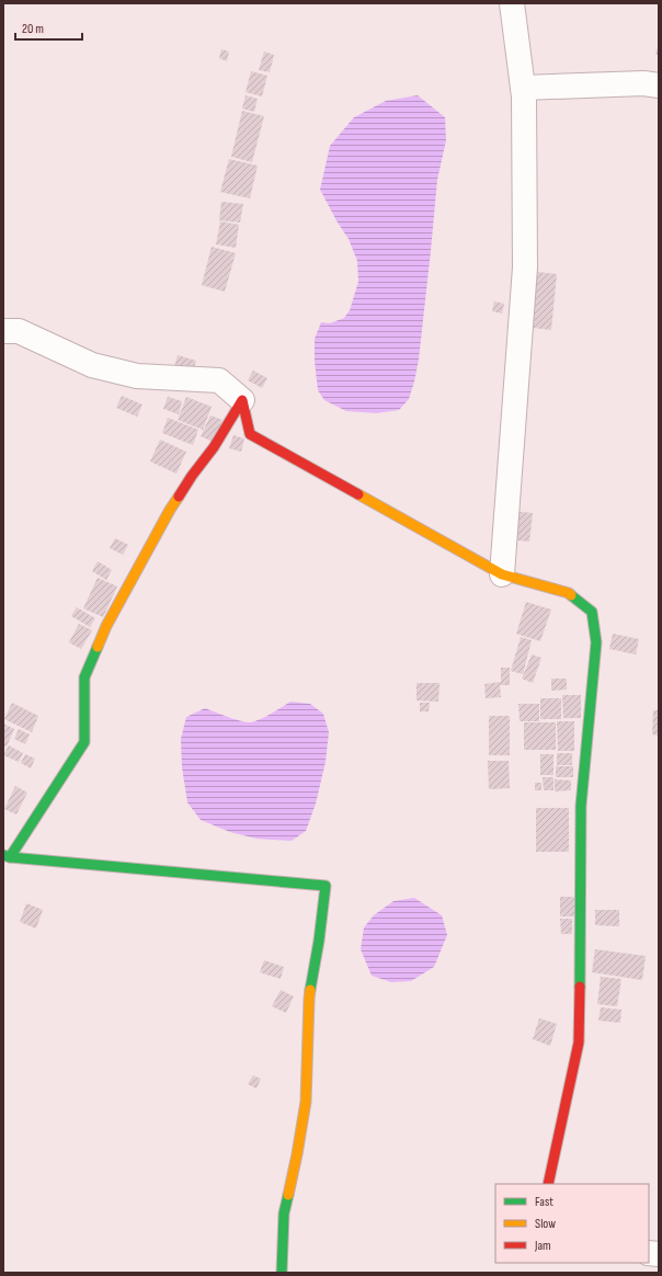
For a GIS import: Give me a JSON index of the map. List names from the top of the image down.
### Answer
{
  "legend": ["Fast", "Slow", "Jam"],
  "scale_bar": "20 m"
}
